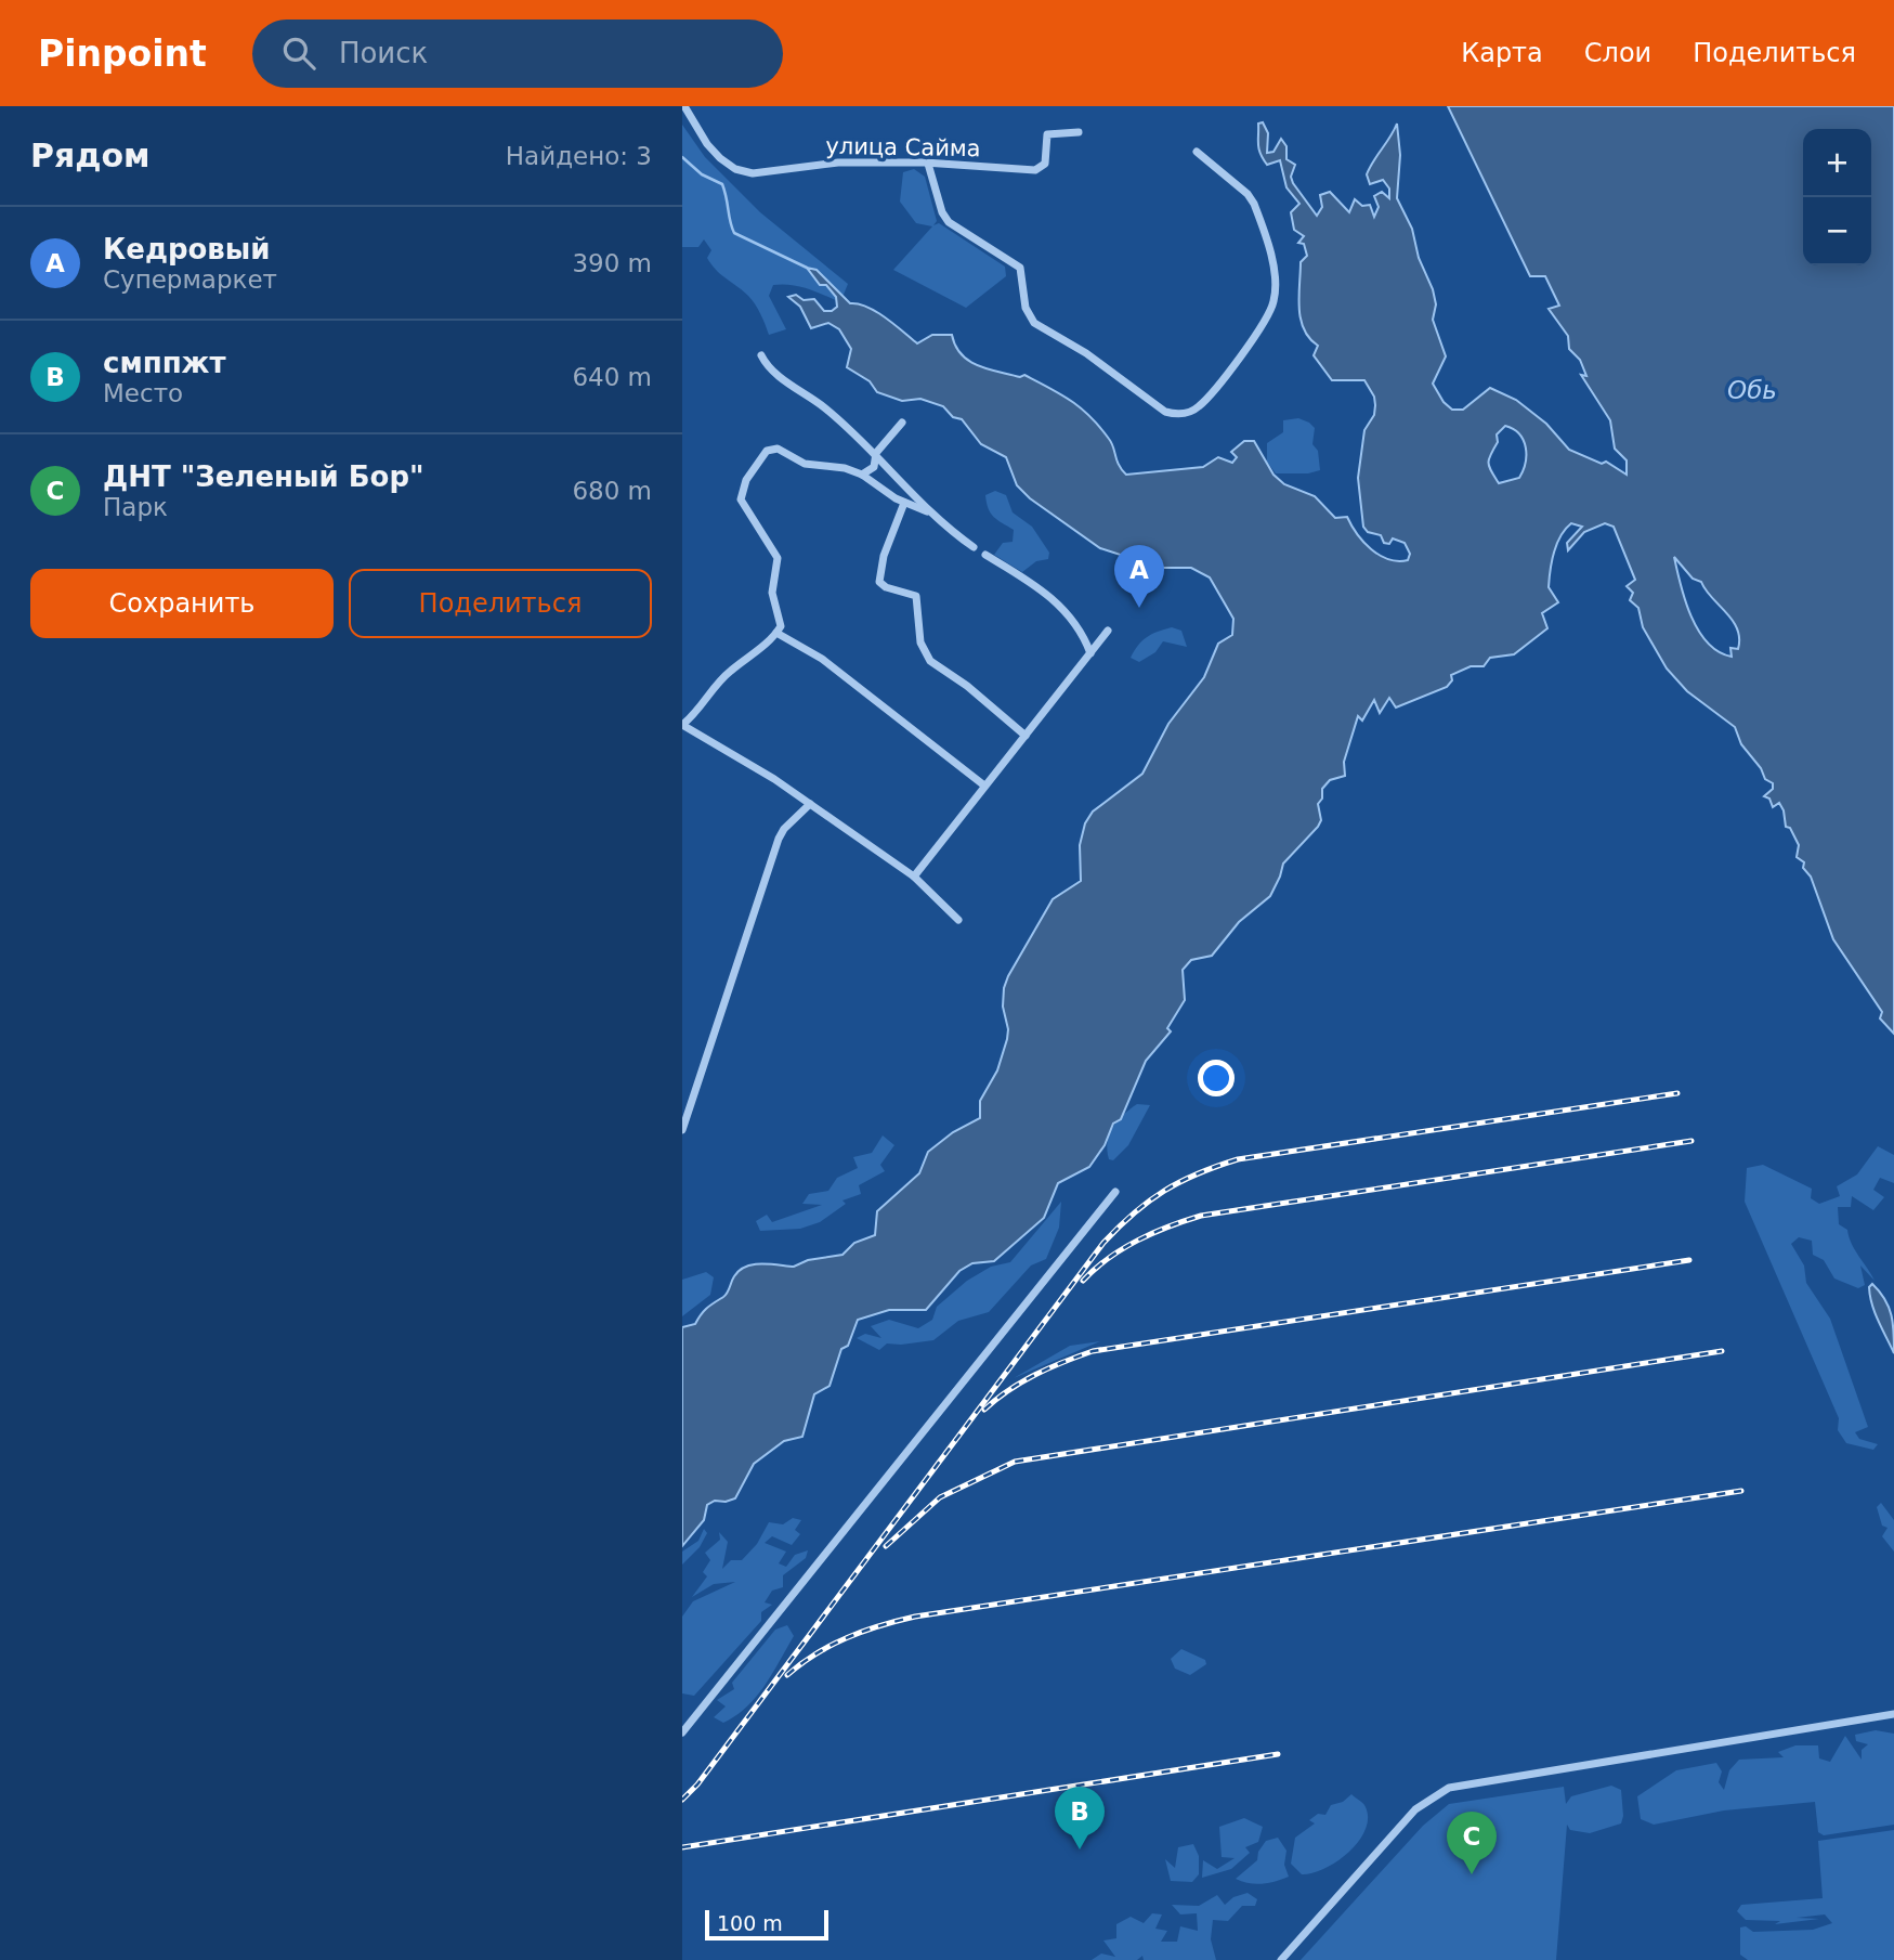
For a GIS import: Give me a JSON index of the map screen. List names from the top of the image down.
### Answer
{
  "streets": {
    "street": ["улица Сайма"]
  },
  "water": ["Обь"],
  "scale_bar": "100 m",
  "page": {
    "header": "Pinpoint",
    "search": "Поиск",
    "nav": ["Карта", "Слои", "Поделиться"],
    "heading": ["Рядом", "Найдено: 3"],
    "map_buttons": ["+", "−"],
    "list": [
      {
        "mark": "A",
        "name": "Кедровый",
        "note": "Супермаркет",
        "value": "390 m"
      },
      {
        "mark": "B",
        "name": "смппжт",
        "note": "Место",
        "value": "640 m"
      },
      {
        "mark": "C",
        "name": "ДНТ \"Зеленый Бор\"",
        "note": "Парк",
        "value": "680 m"
      }
    ],
    "pins": ["A", "B", "C"],
    "buttons": ["Сохранить", "Поделиться"],
    "scale": "100 m"
  }
}
